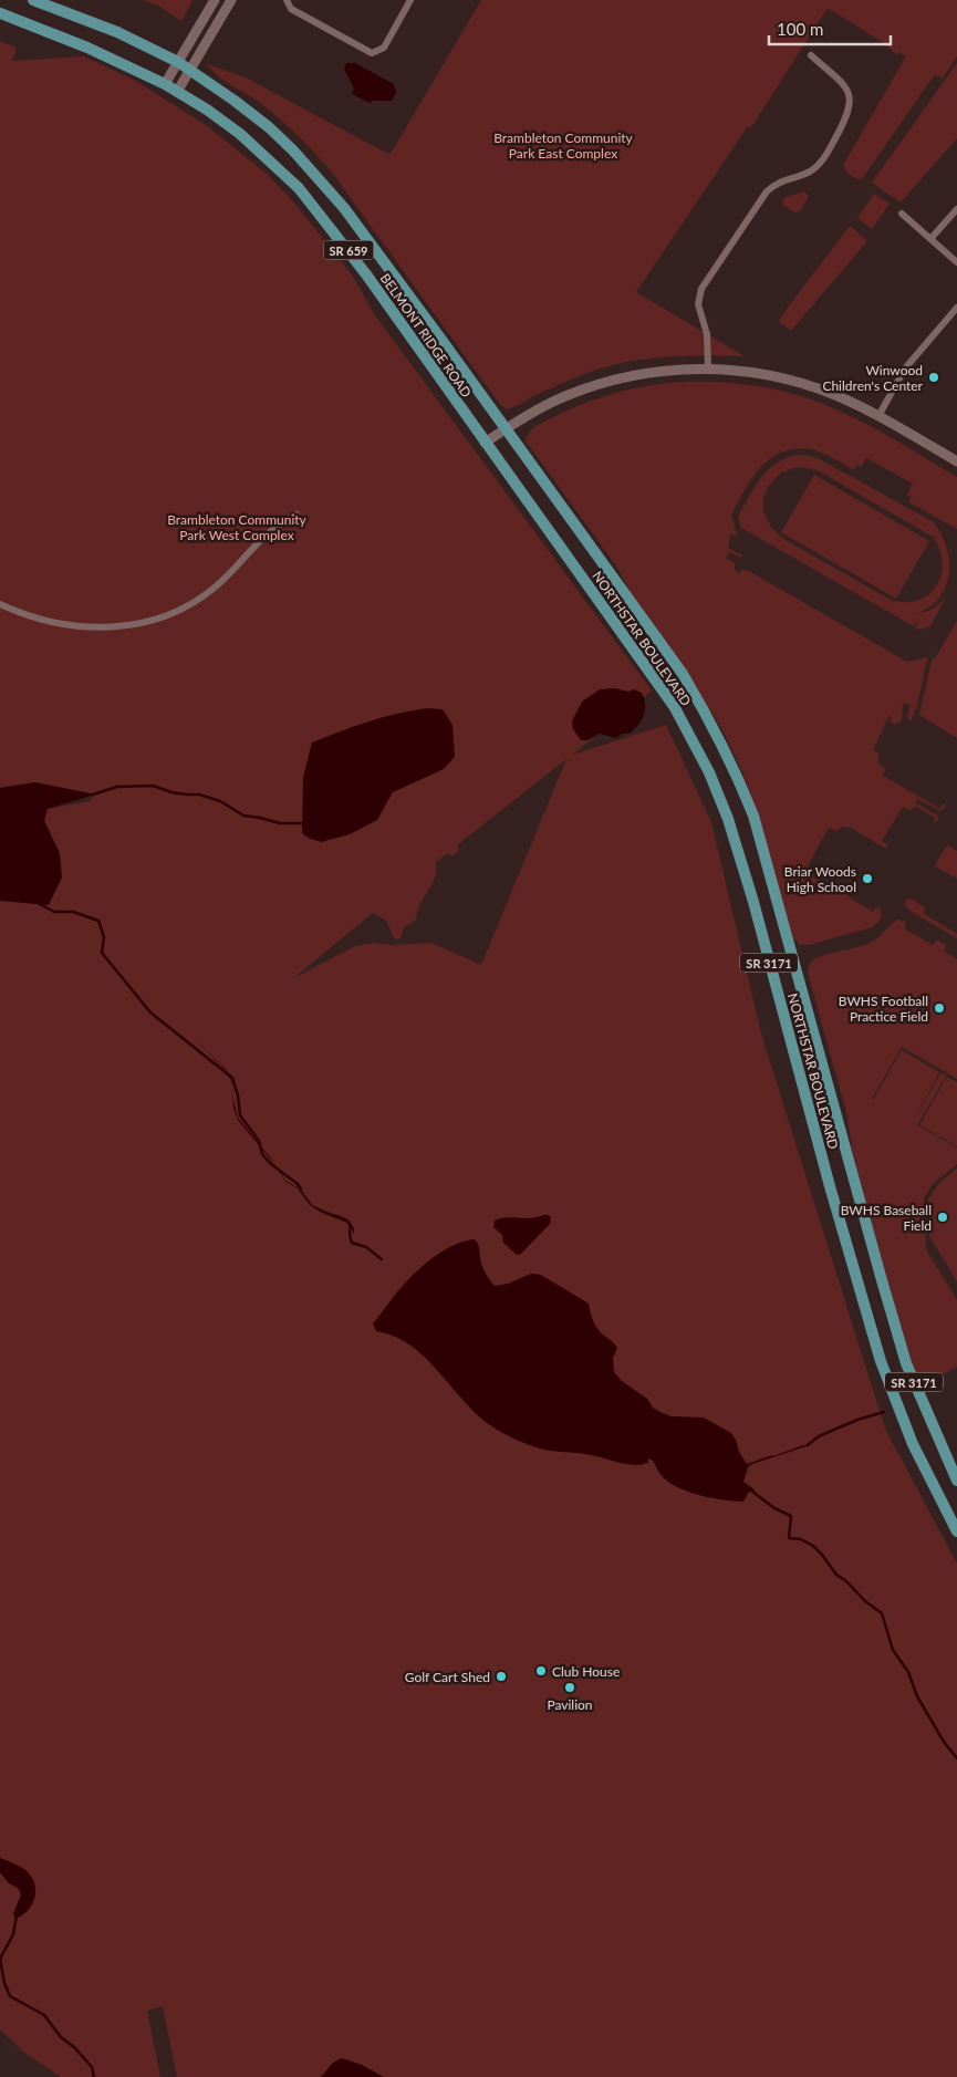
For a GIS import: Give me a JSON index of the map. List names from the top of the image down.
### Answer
{
  "streets": {
    "main road": [
      "SR 659",
      "BELMONT RIDGE ROAD",
      "NORTHSTAR BOULEVARD",
      "SR 3171"
    ]
  },
  "crossings": [
    ["BELMONT RIDGE ROAD", "NORTHSTAR BOULEVARD"]
  ],
  "parks": ["Brambleton Community Park East Complex", "Brambleton Community Park West Complex"],
  "places": [
    "Winwood Children's Center",
    "Briar Woods High School",
    "BWHS Football Practice Field",
    "BWHS Baseball Field",
    "Club House",
    "Golf Cart Shed",
    "Pavilion"
  ],
  "scale_bar": "100 m"
}
